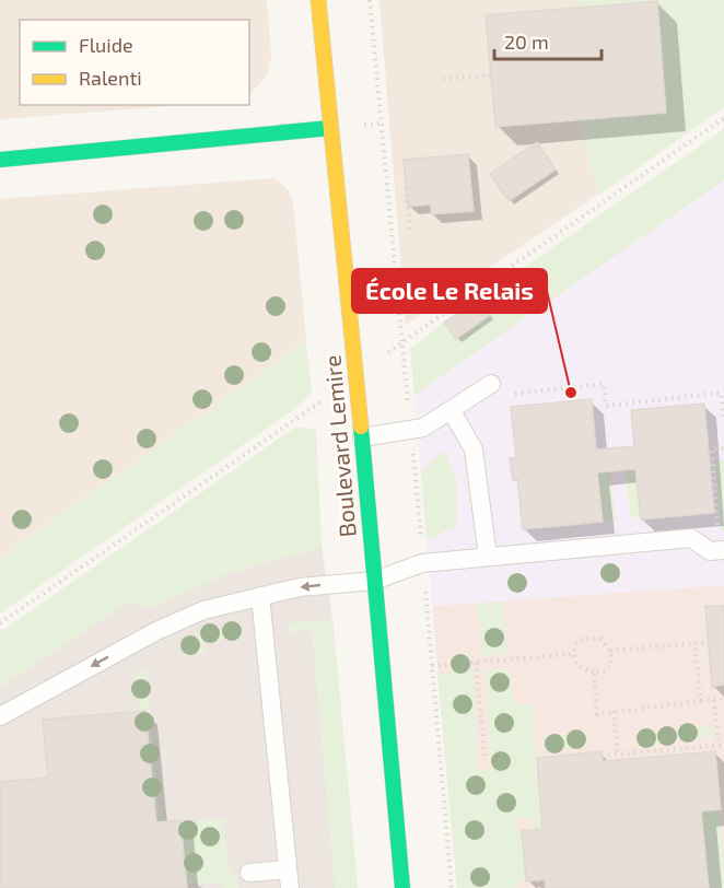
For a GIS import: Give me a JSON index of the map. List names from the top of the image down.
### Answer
{
  "streets": {
    "main road": ["Boulevard Lemire"]
  },
  "places": ["École Le Relais"],
  "legend": ["Fluide", "Ralenti"],
  "scale_bar": "20 m"
}
